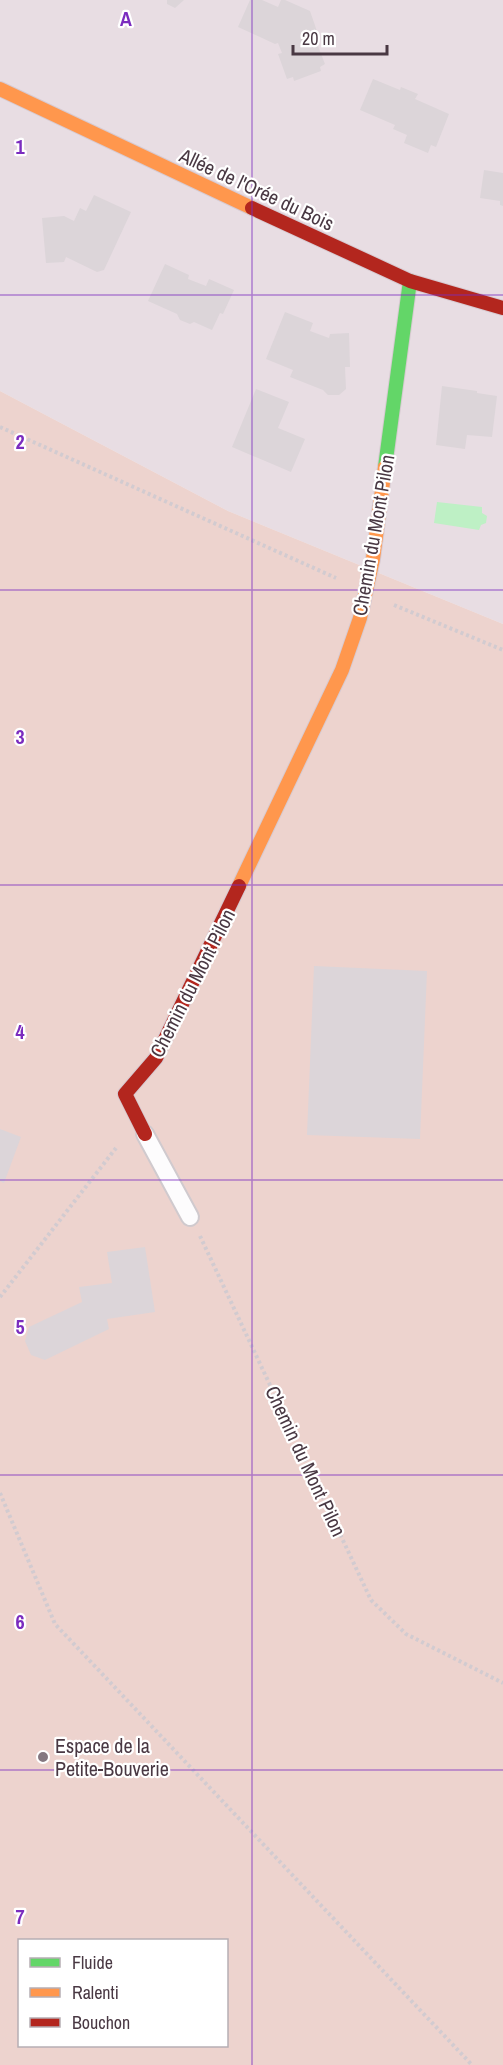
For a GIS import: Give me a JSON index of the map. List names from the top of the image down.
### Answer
{
  "streets": {
    "street": ["Allée de l'Orée du Bois", "Chemin du Mont Pilon"]
  },
  "crossings": [
    ["Allée de l'Orée du Bois", "Chemin du Mont Pilon"]
  ],
  "places": ["Espace de la Petite-Bouverie"],
  "legend": ["Fluide", "Ralenti", "Bouchon"],
  "scale_bar": "20 m",
  "grid": {
    "columns": ["A"],
    "rows": [
      "1",
      "2",
      "3",
      "4",
      "5",
      "6",
      "7"
    ]
  }
}
